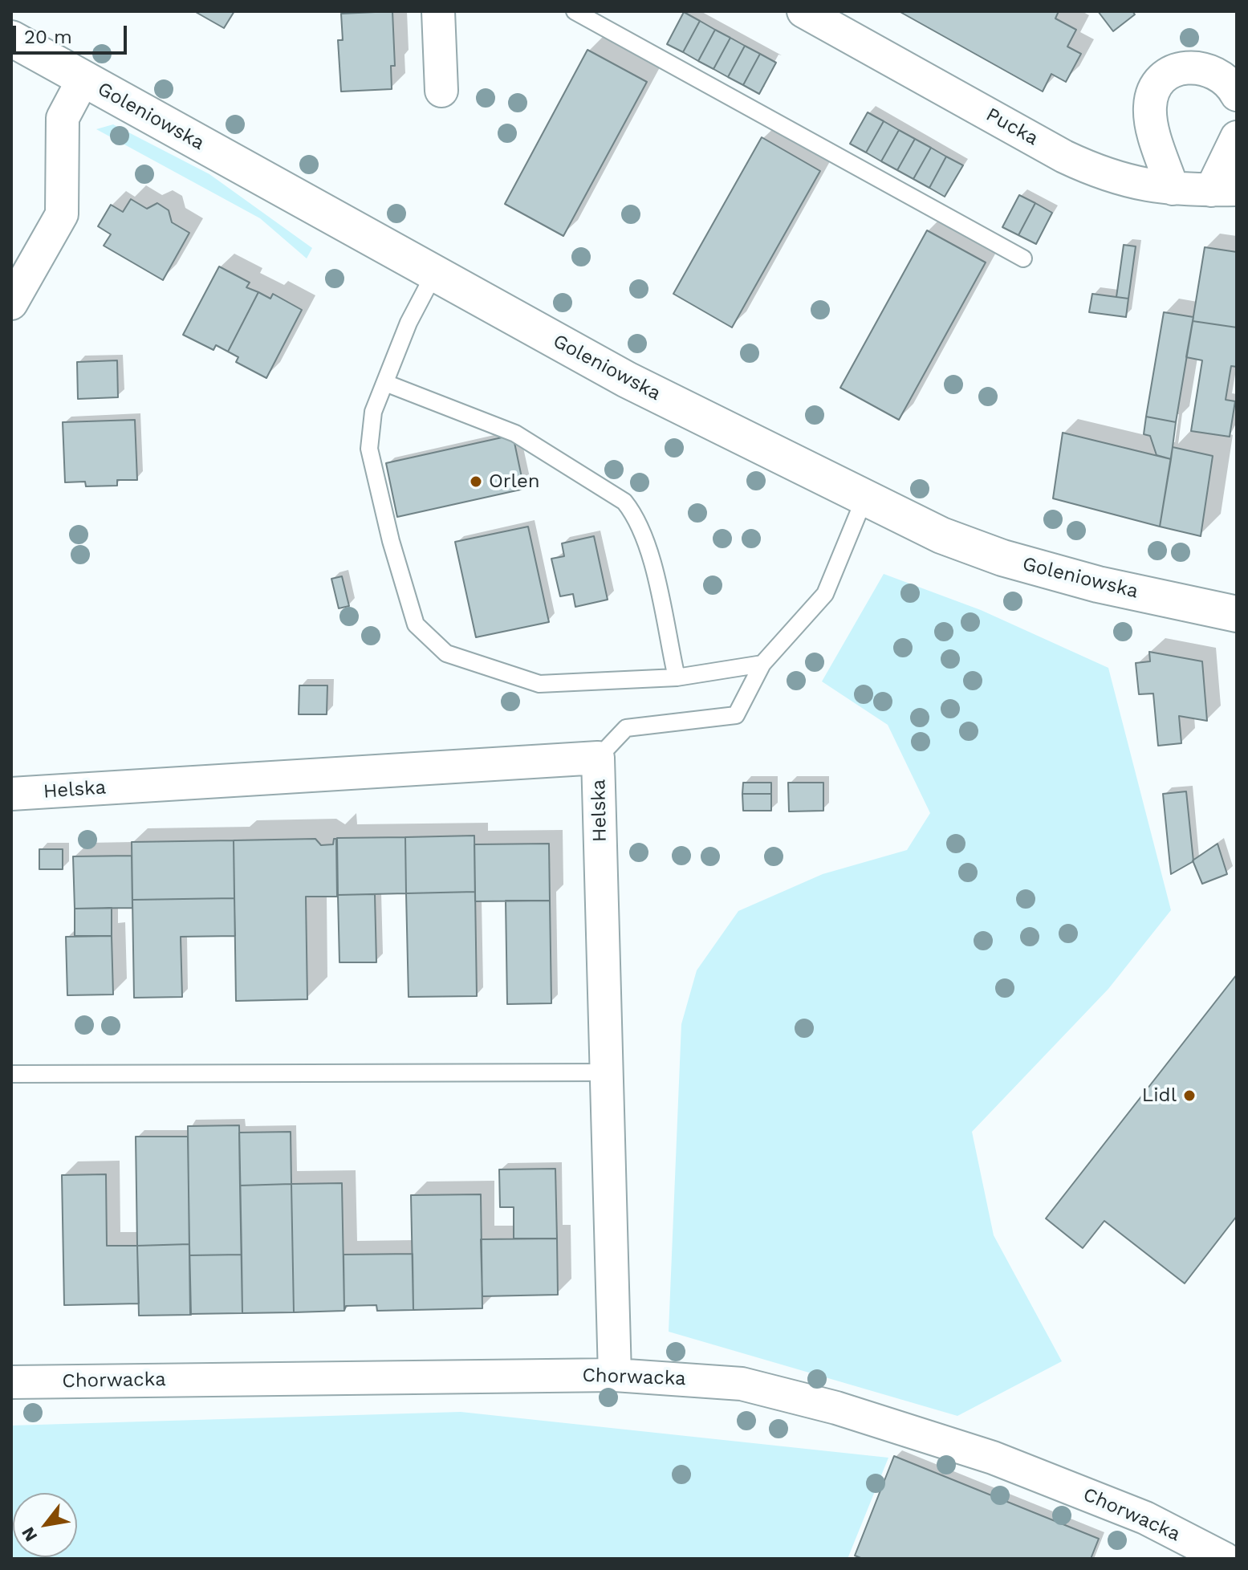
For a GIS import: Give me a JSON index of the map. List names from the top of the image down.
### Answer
{
  "streets": {
    "street": [
      "Goleniowska",
      "Pucka",
      "Helska",
      "Chorwacka"
    ]
  },
  "crossings": [
    ["Helska", "Chorwacka"]
  ],
  "places": ["Orlen", "Lidl"],
  "scale_bar": "20 m",
  "north": "bottom left"
}
